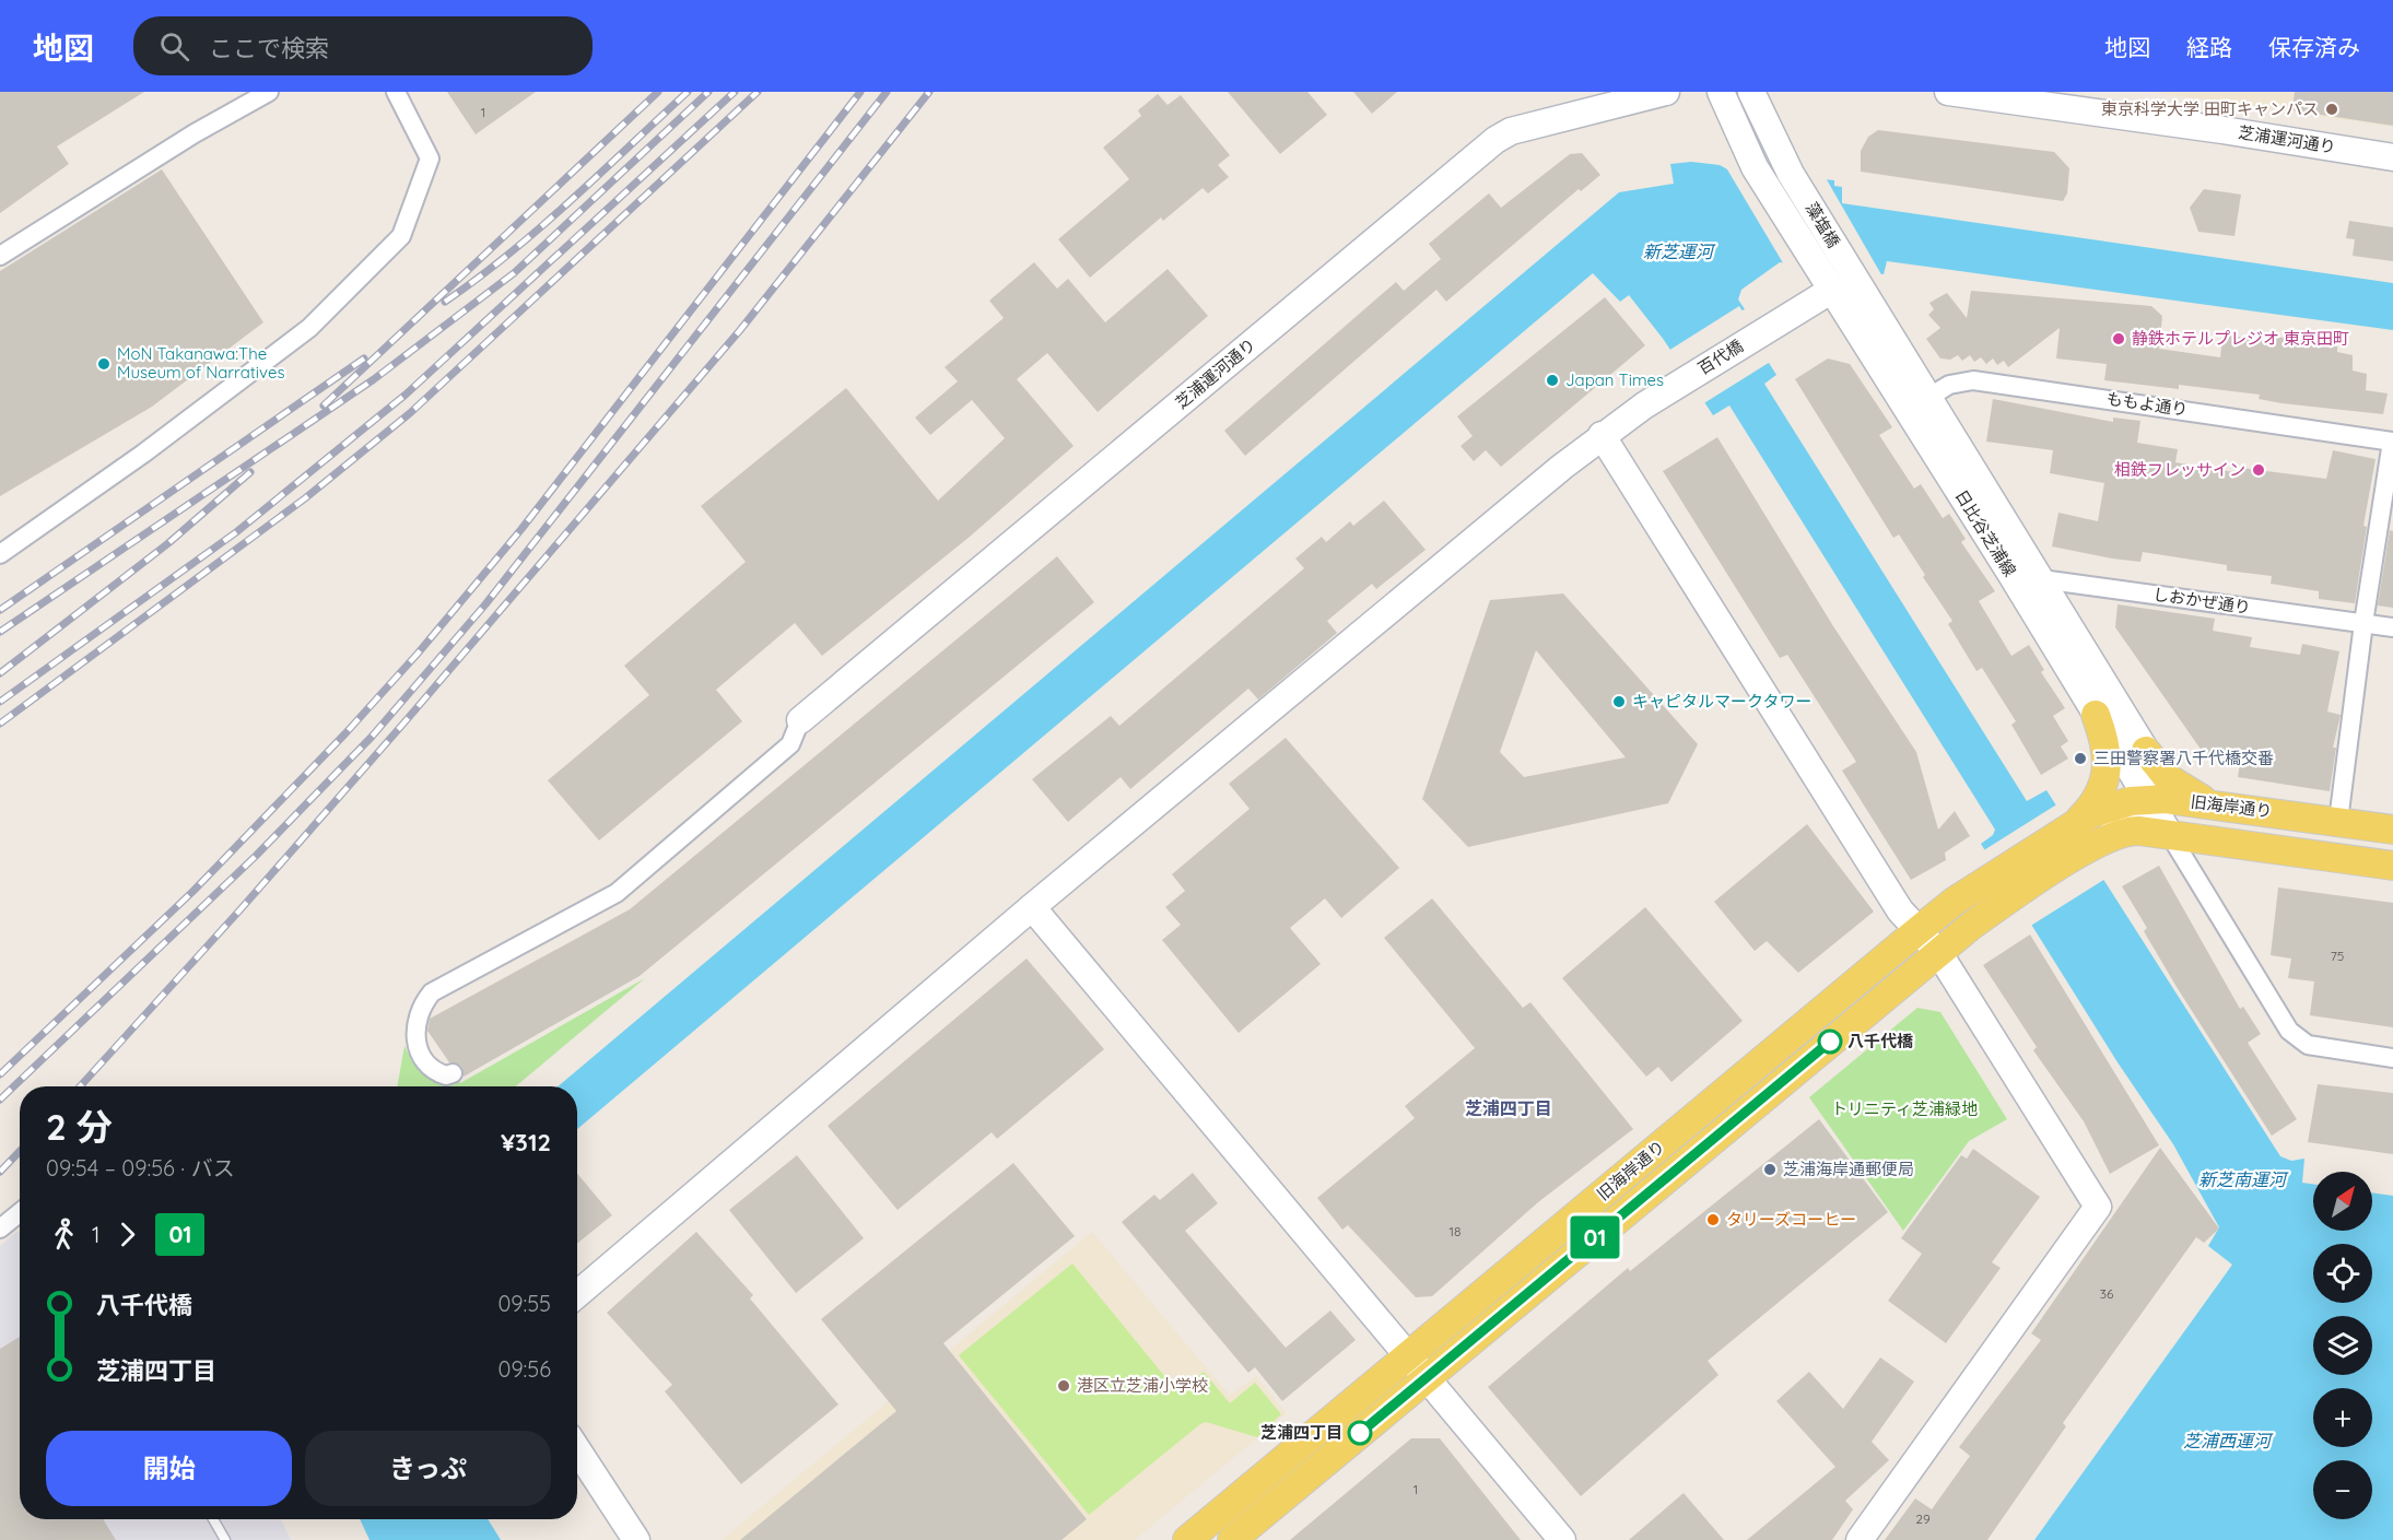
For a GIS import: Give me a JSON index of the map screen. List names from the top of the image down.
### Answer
{
  "streets": {
    "main road": ["旧海岸通り"],
    "street": [
      "芝浦運河通り",
      "藻塩橋",
      "百代橋",
      "ももよ通り",
      "日比谷芝浦線",
      "しおかぜ通り"
    ]
  },
  "crossings": [
    ["藻塩橋", "百代橋"],
    ["藻塩橋", "日比谷芝浦線"],
    ["百代橋", "日比谷芝浦線"],
    ["ももよ通り", "日比谷芝浦線"],
    ["日比谷芝浦線", "しおかぜ通り"],
    ["日比谷芝浦線", "旧海岸通り"]
  ],
  "districts": ["芝浦四丁目"],
  "water": ["新芝運河", "新芝南運河", "芝浦西運河"],
  "parks": ["トリニティ芝浦緑地"],
  "places": [
    "東京科学大学 田町キャンパス",
    "静鉄ホテルプレジオ 東京田町",
    "MoN Takanawa:The Museum of Narratives",
    "Japan Times",
    "相鉄フレッサイン",
    "キャピタルマークタワー",
    "三田警察署八千代橋交番",
    "八千代橋",
    "芝浦海岸通郵便局",
    "タリーズコーヒー",
    "港区立芝浦小学校",
    "芝浦四丁目"
  ],
  "lines": ["bus line 01"],
  "house_numbers": [
    "1",
    "75",
    "18",
    "36",
    "1",
    "29"
  ],
  "north": "top right",
  "page": {
    "header": "地図",
    "search": "ここで検索",
    "nav": ["地図", "経路", "保存済み"],
    "on_map": "01",
    "heading": ["2 分", "09:54 – 09:56 · バス", "¥312"],
    "map_buttons": ["+", "−"],
    "legs": ["1", "01"],
    "list": [
      {
        "name": "八千代橋",
        "value": "09:55"
      },
      {
        "name": "芝浦四丁目",
        "value": "09:56"
      }
    ],
    "buttons": ["開始", "きっぷ"]
  }
}
